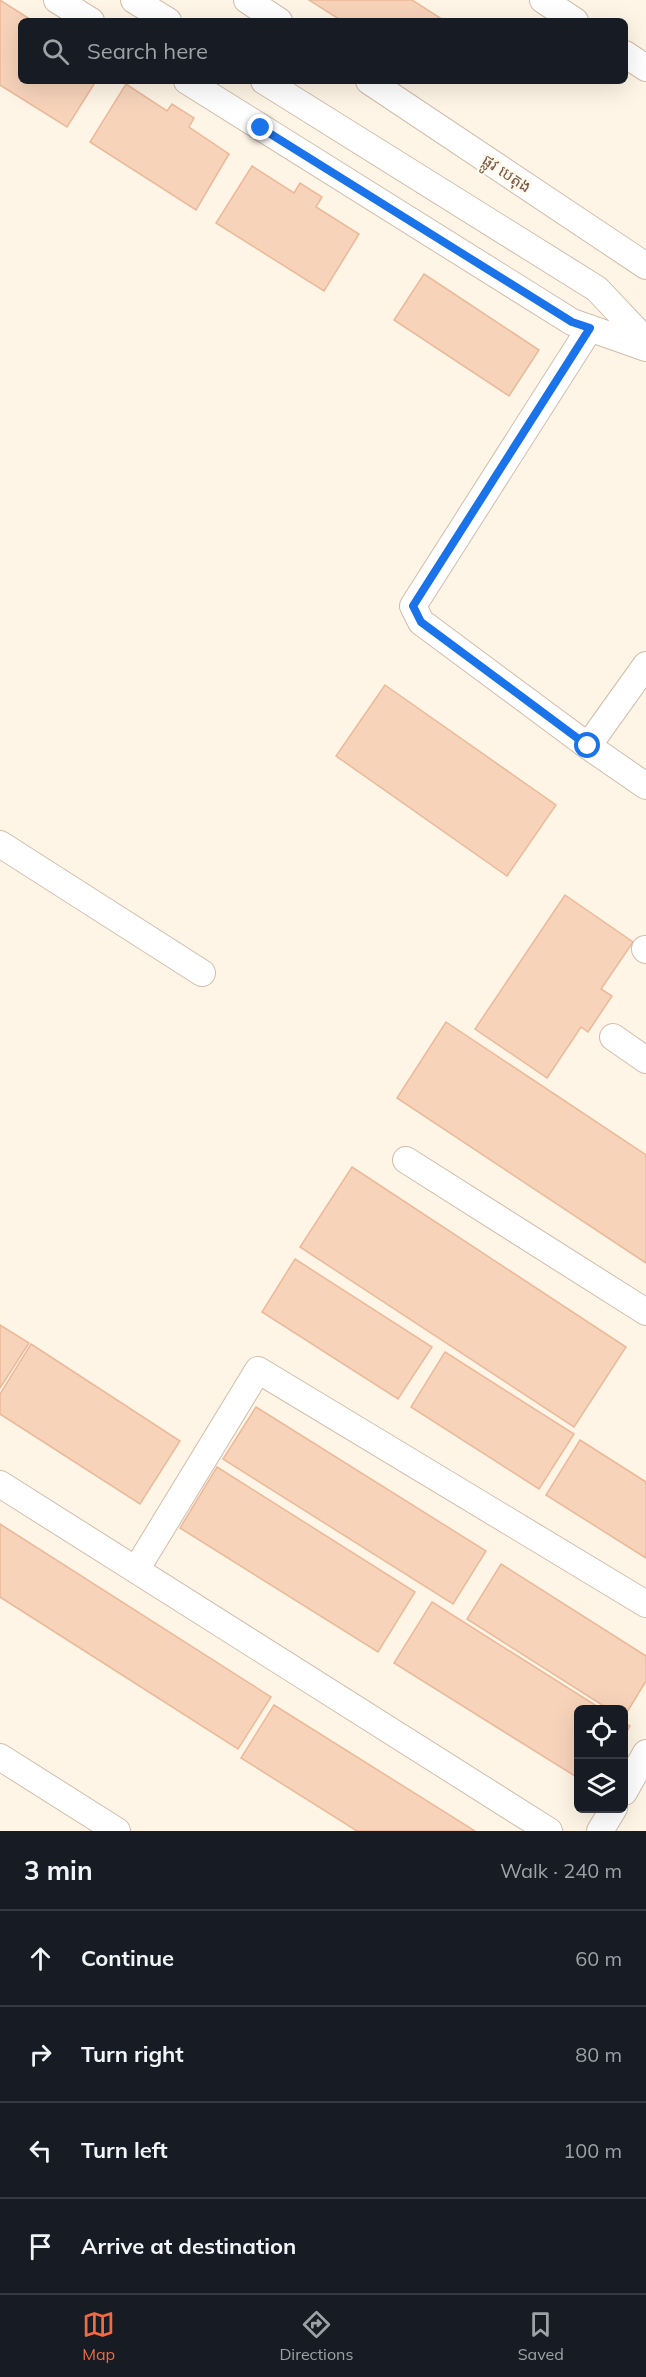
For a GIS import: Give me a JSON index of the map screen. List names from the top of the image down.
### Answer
{
  "streets": {
    "street": ["ផ្លូវ បេតុង"]
  },
  "page": {
    "search": "Search here",
    "heading": ["3 min", "Walk · 240 m"],
    "list": [
      ["Continue", "60 m"],
      ["Turn right", "80 m"],
      ["Turn left", "100 m"],
      "Arrive at destination"
    ],
    "nav": ["Map", "Directions", "Saved"]
  }
}
